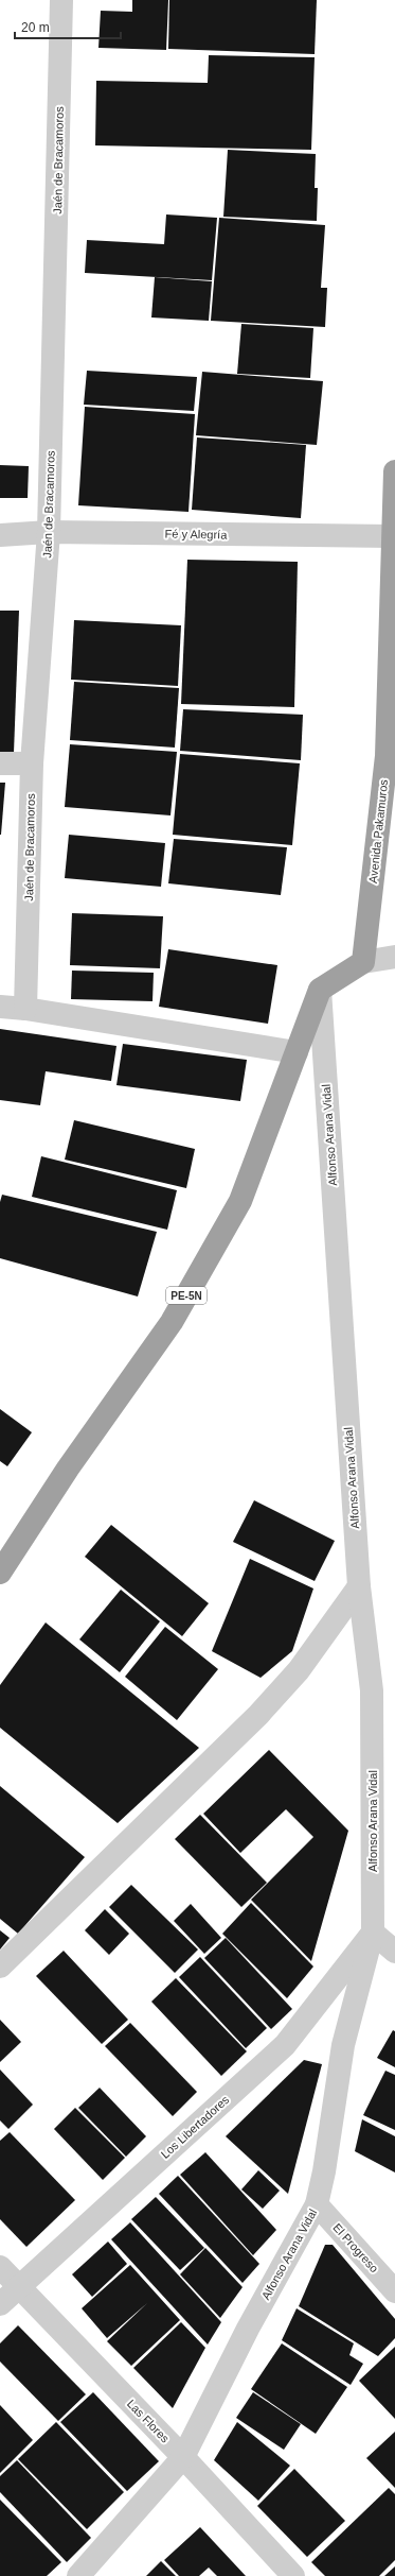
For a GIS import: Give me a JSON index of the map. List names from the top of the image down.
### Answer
{
  "streets": {
    "highway": ["Avenida Pakamuros", "PE-5N"],
    "street": [
      "Jaén de Bracamoros",
      "Fé y Alegría",
      "Alfonso Arana Vidal",
      "Los Libertadores",
      "El Progreso",
      "Las Flores"
    ]
  },
  "crossings": [
    ["Jaén de Bracamoros", "Fé y Alegría"],
    ["Fé y Alegría", "Avenida Pakamuros"],
    ["Alfonso Arana Vidal", "PE-5N"],
    ["Alfonso Arana Vidal", "Los Libertadores"],
    ["Alfonso Arana Vidal", "El Progreso"],
    ["Alfonso Arana Vidal", "Las Flores"],
    ["Los Libertadores", "Las Flores"]
  ],
  "scale_bar": "20 m"
}
